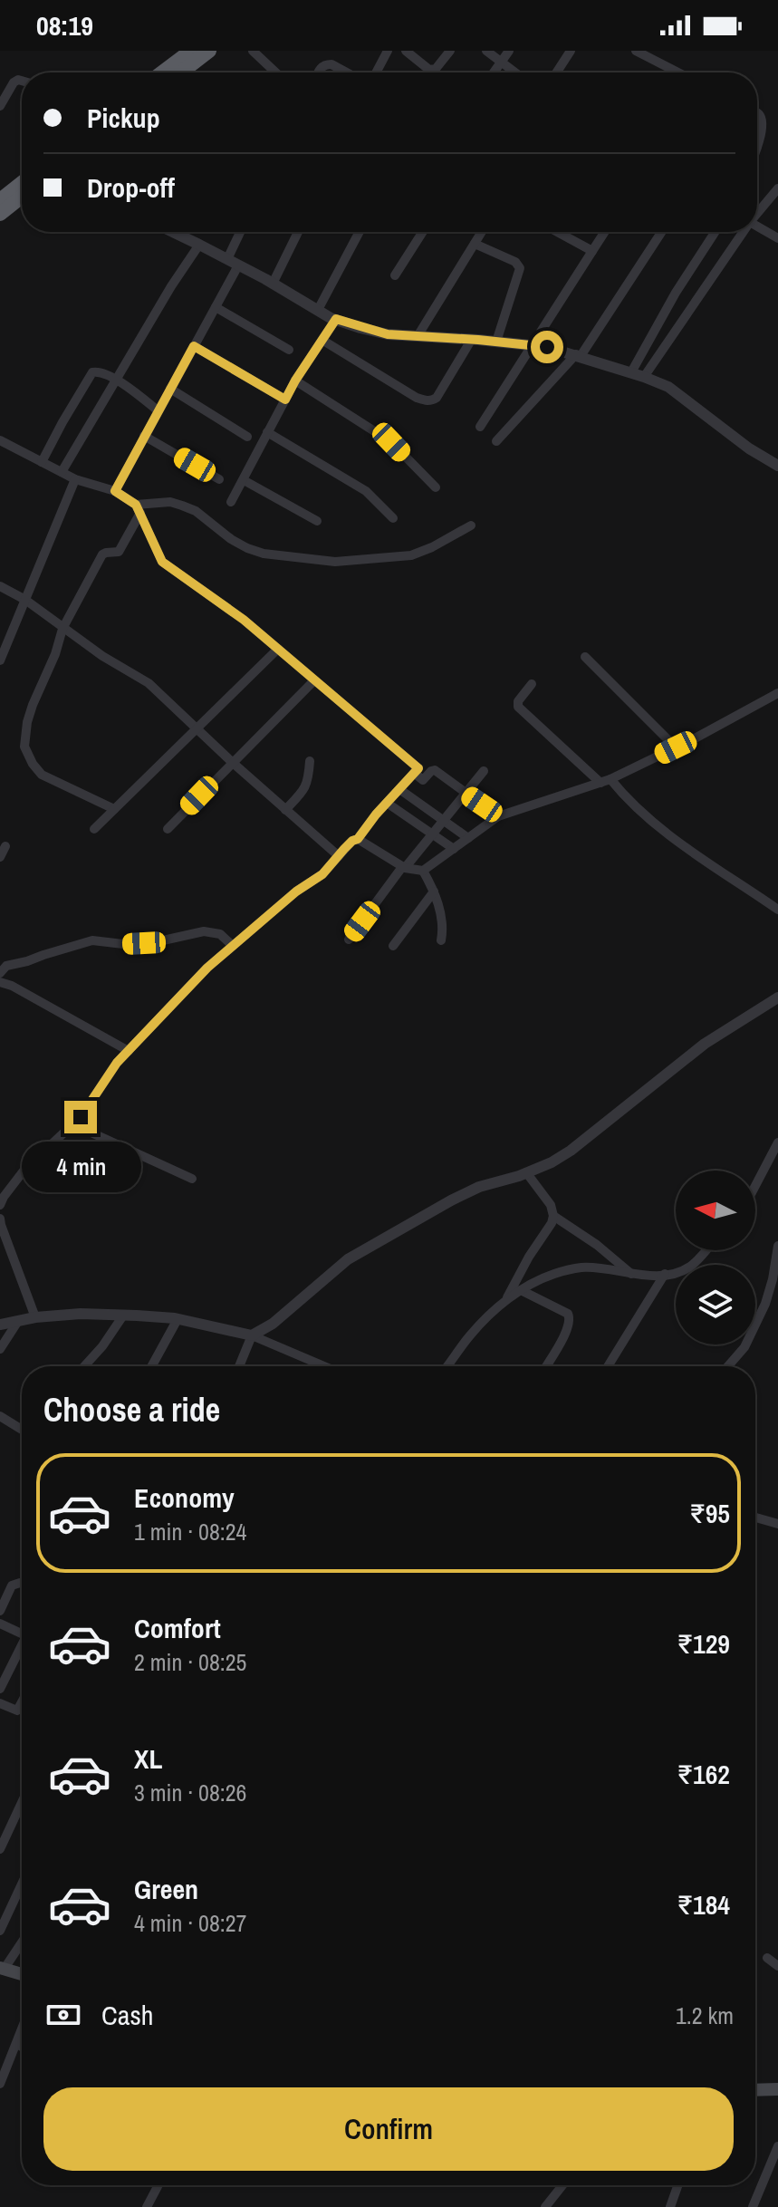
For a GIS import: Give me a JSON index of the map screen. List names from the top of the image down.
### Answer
{
  "north": "left",
  "page": {
    "status": "08:19",
    "banner": ["Pickup", "Drop-off"],
    "bubble": "4 min",
    "heading": "Choose a ride",
    "list": [
      {
        "name": "Economy",
        "note": "1 min · 08:24",
        "value": "₹95"
      },
      {
        "name": "Comfort",
        "note": "2 min · 08:25",
        "value": "₹129"
      },
      {
        "name": "XL",
        "note": "3 min · 08:26",
        "value": "₹162"
      },
      {
        "name": "Green",
        "note": "4 min · 08:27",
        "value": "₹184"
      }
    ],
    "pay": ["Cash", "1.2 km"],
    "buttons": "Confirm"
  }
}
